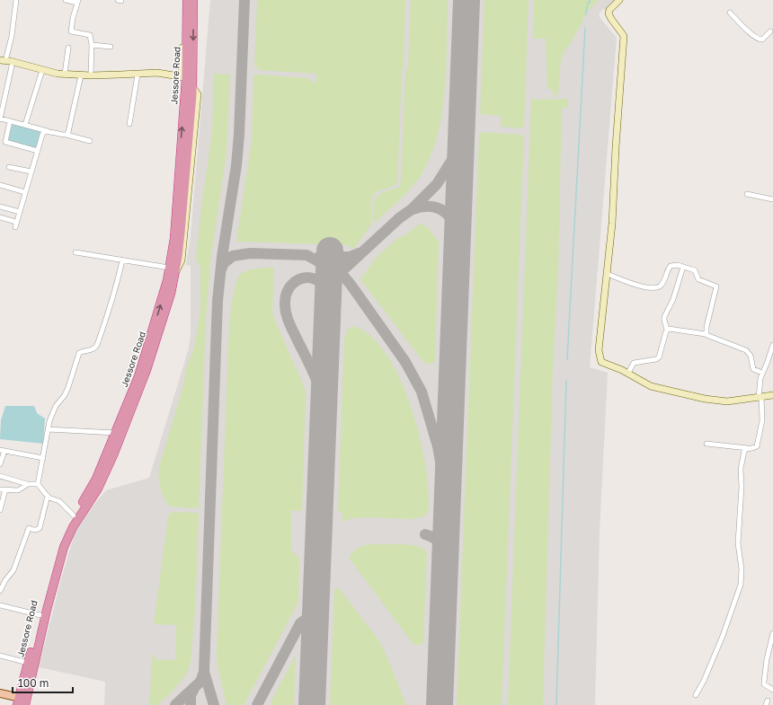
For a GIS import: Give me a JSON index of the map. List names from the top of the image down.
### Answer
{
  "streets": {
    "highway": ["Jessore Road"]
  },
  "scale_bar": "100 m"
}
